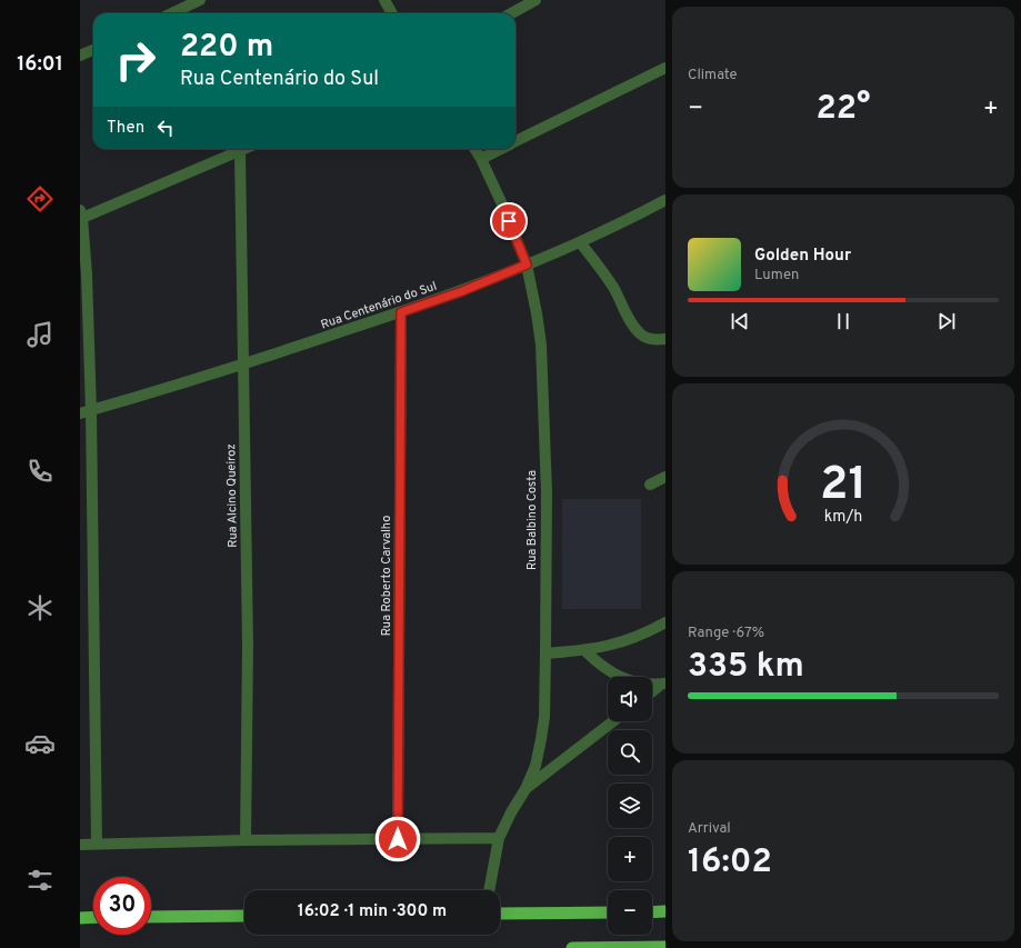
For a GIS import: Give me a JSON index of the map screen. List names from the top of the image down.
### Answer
{
  "streets": {
    "street": [
      "Rua Centenário do Sul",
      "Rua Alcino Queiroz",
      "Rua Balbino Costa",
      "Rua Roberto Carvalho"
    ]
  },
  "crossings": [
    ["Rua Centenário do Sul", "Rua Alcino Queiroz"],
    ["Rua Centenário do Sul", "Rua Balbino Costa"],
    ["Rua Centenário do Sul", "Rua Roberto Carvalho"]
  ],
  "page": {
    "tabs": "16:01",
    "tile": [
      "Climate",
      ["Range · 67%", "335 km"],
      ["Arrival", "16:02"]
    ],
    "turn": ["220 m", "Rua Centenário do Sul"],
    "heat": ["−", "22°", "+"],
    "then": "Then",
    "song": ["Golden Hour", "Lumen"],
    "map_buttons": ["+", "−"],
    "limit": "30",
    "trip": "16:02 · 1 min · 300 m",
    "gauge": ["21", "km/h"]
  }
}
